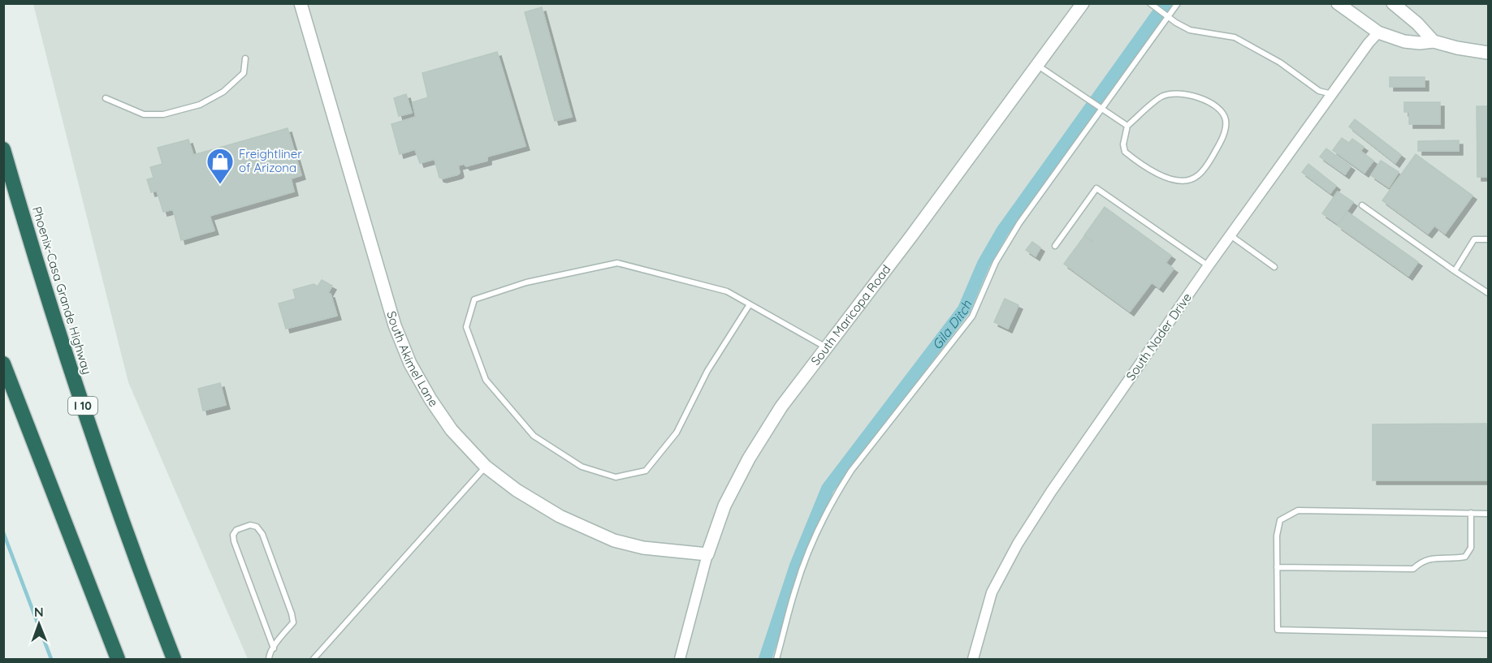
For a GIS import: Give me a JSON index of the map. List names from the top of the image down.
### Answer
{
  "streets": {
    "highway": ["Phoenix-Casa Grande Highway", "I 10"],
    "street": ["South Maricopa Road", "South Nader Drive", "South Akimel Lane"]
  },
  "crossings": [
    ["South Maricopa Road", "South Akimel Lane"]
  ],
  "water": ["Gila Ditch"],
  "places": {
    "shop": ["Freightliner of Arizona"]
  },
  "north": "top"
}
